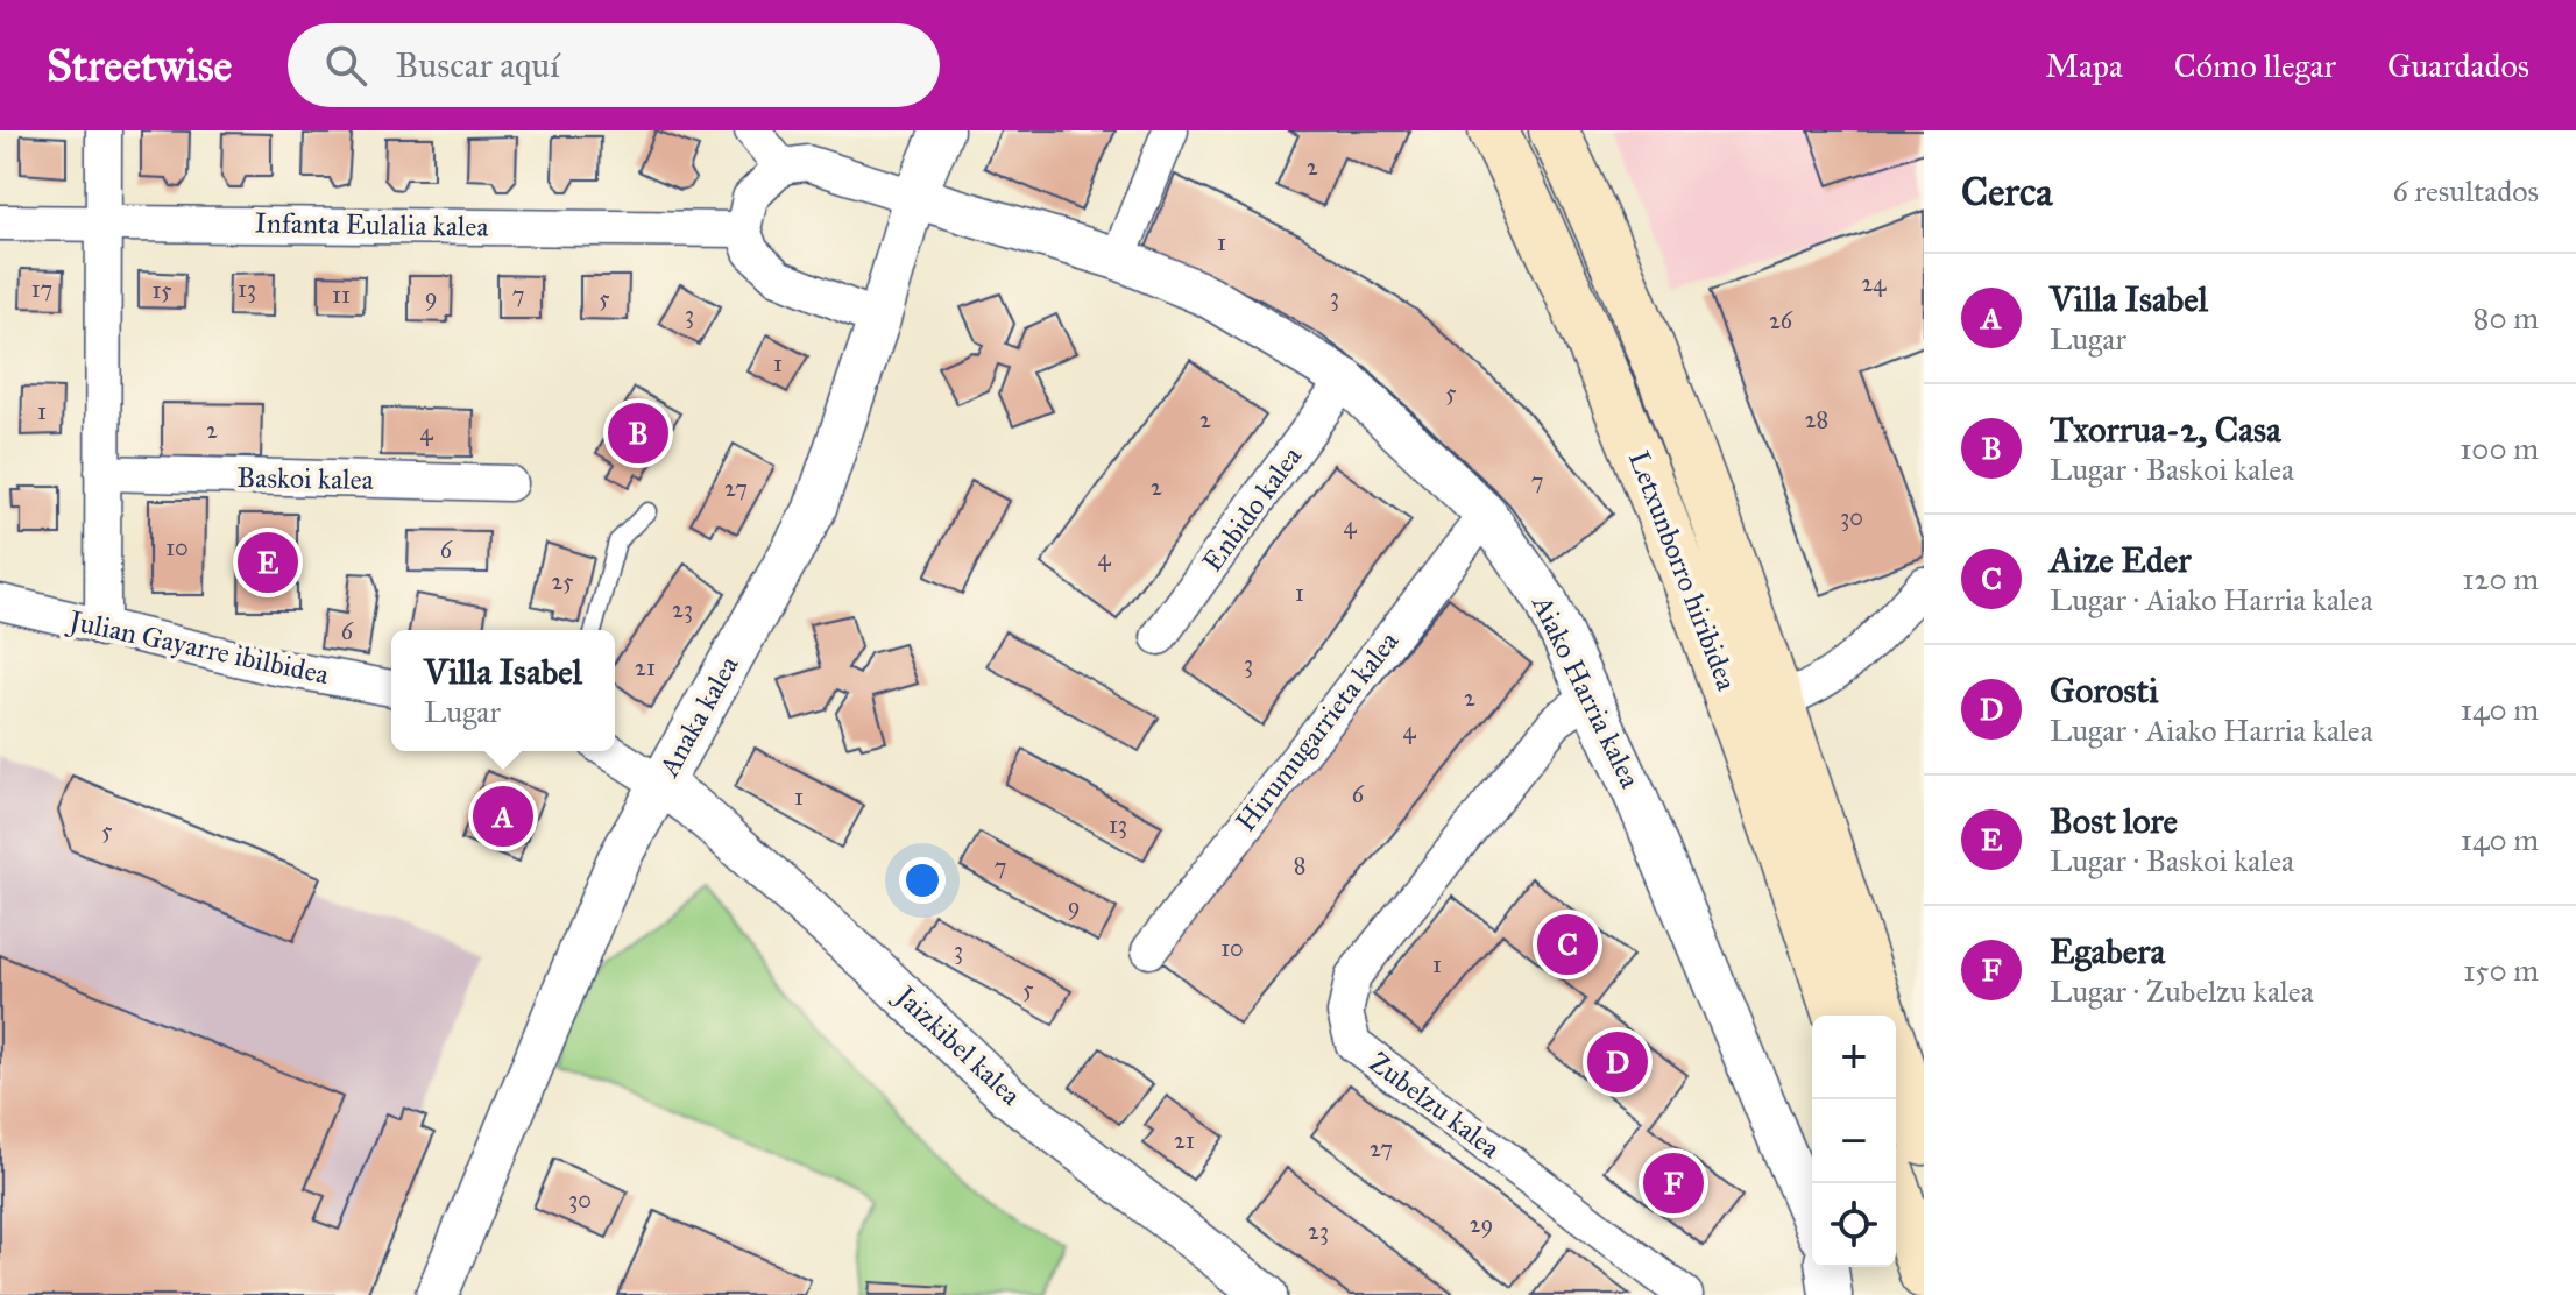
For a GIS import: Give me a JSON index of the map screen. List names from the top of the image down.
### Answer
{
  "streets": {
    "main road": ["Letxunborro hiribidea"],
    "street": [
      "Infanta Eulalia kalea",
      "Baskoi kalea",
      "Enbido kalea",
      "Julian Gayarre ibilbidea",
      "Aiako Harria kalea",
      "Anaka kalea",
      "Hirumugarrieta kalea",
      "Jaizkibel kalea",
      "Zubelzu kalea"
    ]
  },
  "crossings": [
    ["Enbido kalea", "Aiako Harria kalea"],
    ["Aiako Harria kalea", "Anaka kalea"],
    ["Aiako Harria kalea", "Hirumugarrieta kalea"],
    ["Aiako Harria kalea", "Zubelzu kalea"],
    ["Anaka kalea", "Jaizkibel kalea"]
  ],
  "house_numbers": [
    "2",
    "1",
    "24",
    "17",
    "13",
    "15",
    "11",
    "7",
    "9",
    "3",
    "5",
    "3",
    "26",
    "1",
    "5",
    "1",
    "2",
    "28",
    "2",
    "4",
    "7",
    "2",
    "27",
    "30",
    "4",
    "10",
    "6",
    "4",
    "25",
    "1",
    "23",
    "6",
    "3",
    "21",
    "2",
    "4",
    "6",
    "1",
    "13",
    "5",
    "8",
    "7",
    "9",
    "10",
    "3",
    "1",
    "5",
    "21",
    "27",
    "30",
    "29",
    "23"
  ],
  "page": {
    "header": "Streetwise",
    "search": "Buscar aquí",
    "nav": ["Mapa", "Cómo llegar", "Guardados"],
    "heading": ["Cerca", "6 resultados"],
    "list": [
      {
        "mark": "A",
        "name": "Villa Isabel",
        "note": "Lugar",
        "value": "80 m"
      },
      {
        "mark": "B",
        "name": "Txorrua-2, Casa",
        "note": "Lugar · Baskoi kalea",
        "value": "100 m"
      },
      {
        "mark": "C",
        "name": "Aize Eder",
        "note": "Lugar · Aiako Harria kalea",
        "value": "120 m"
      },
      {
        "mark": "D",
        "name": "Gorosti",
        "note": "Lugar · Aiako Harria kalea",
        "value": "140 m"
      },
      {
        "mark": "E",
        "name": "Bost lore",
        "note": "Lugar · Baskoi kalea",
        "value": "140 m"
      },
      {
        "mark": "F",
        "name": "Egabera",
        "note": "Lugar · Zubelzu kalea",
        "value": "150 m"
      }
    ],
    "pins": [
      "B",
      "E",
      "A",
      "C",
      "D",
      "F"
    ],
    "popup": ["Villa Isabel", "Lugar"],
    "map_buttons": ["+", "−"]
  }
}
